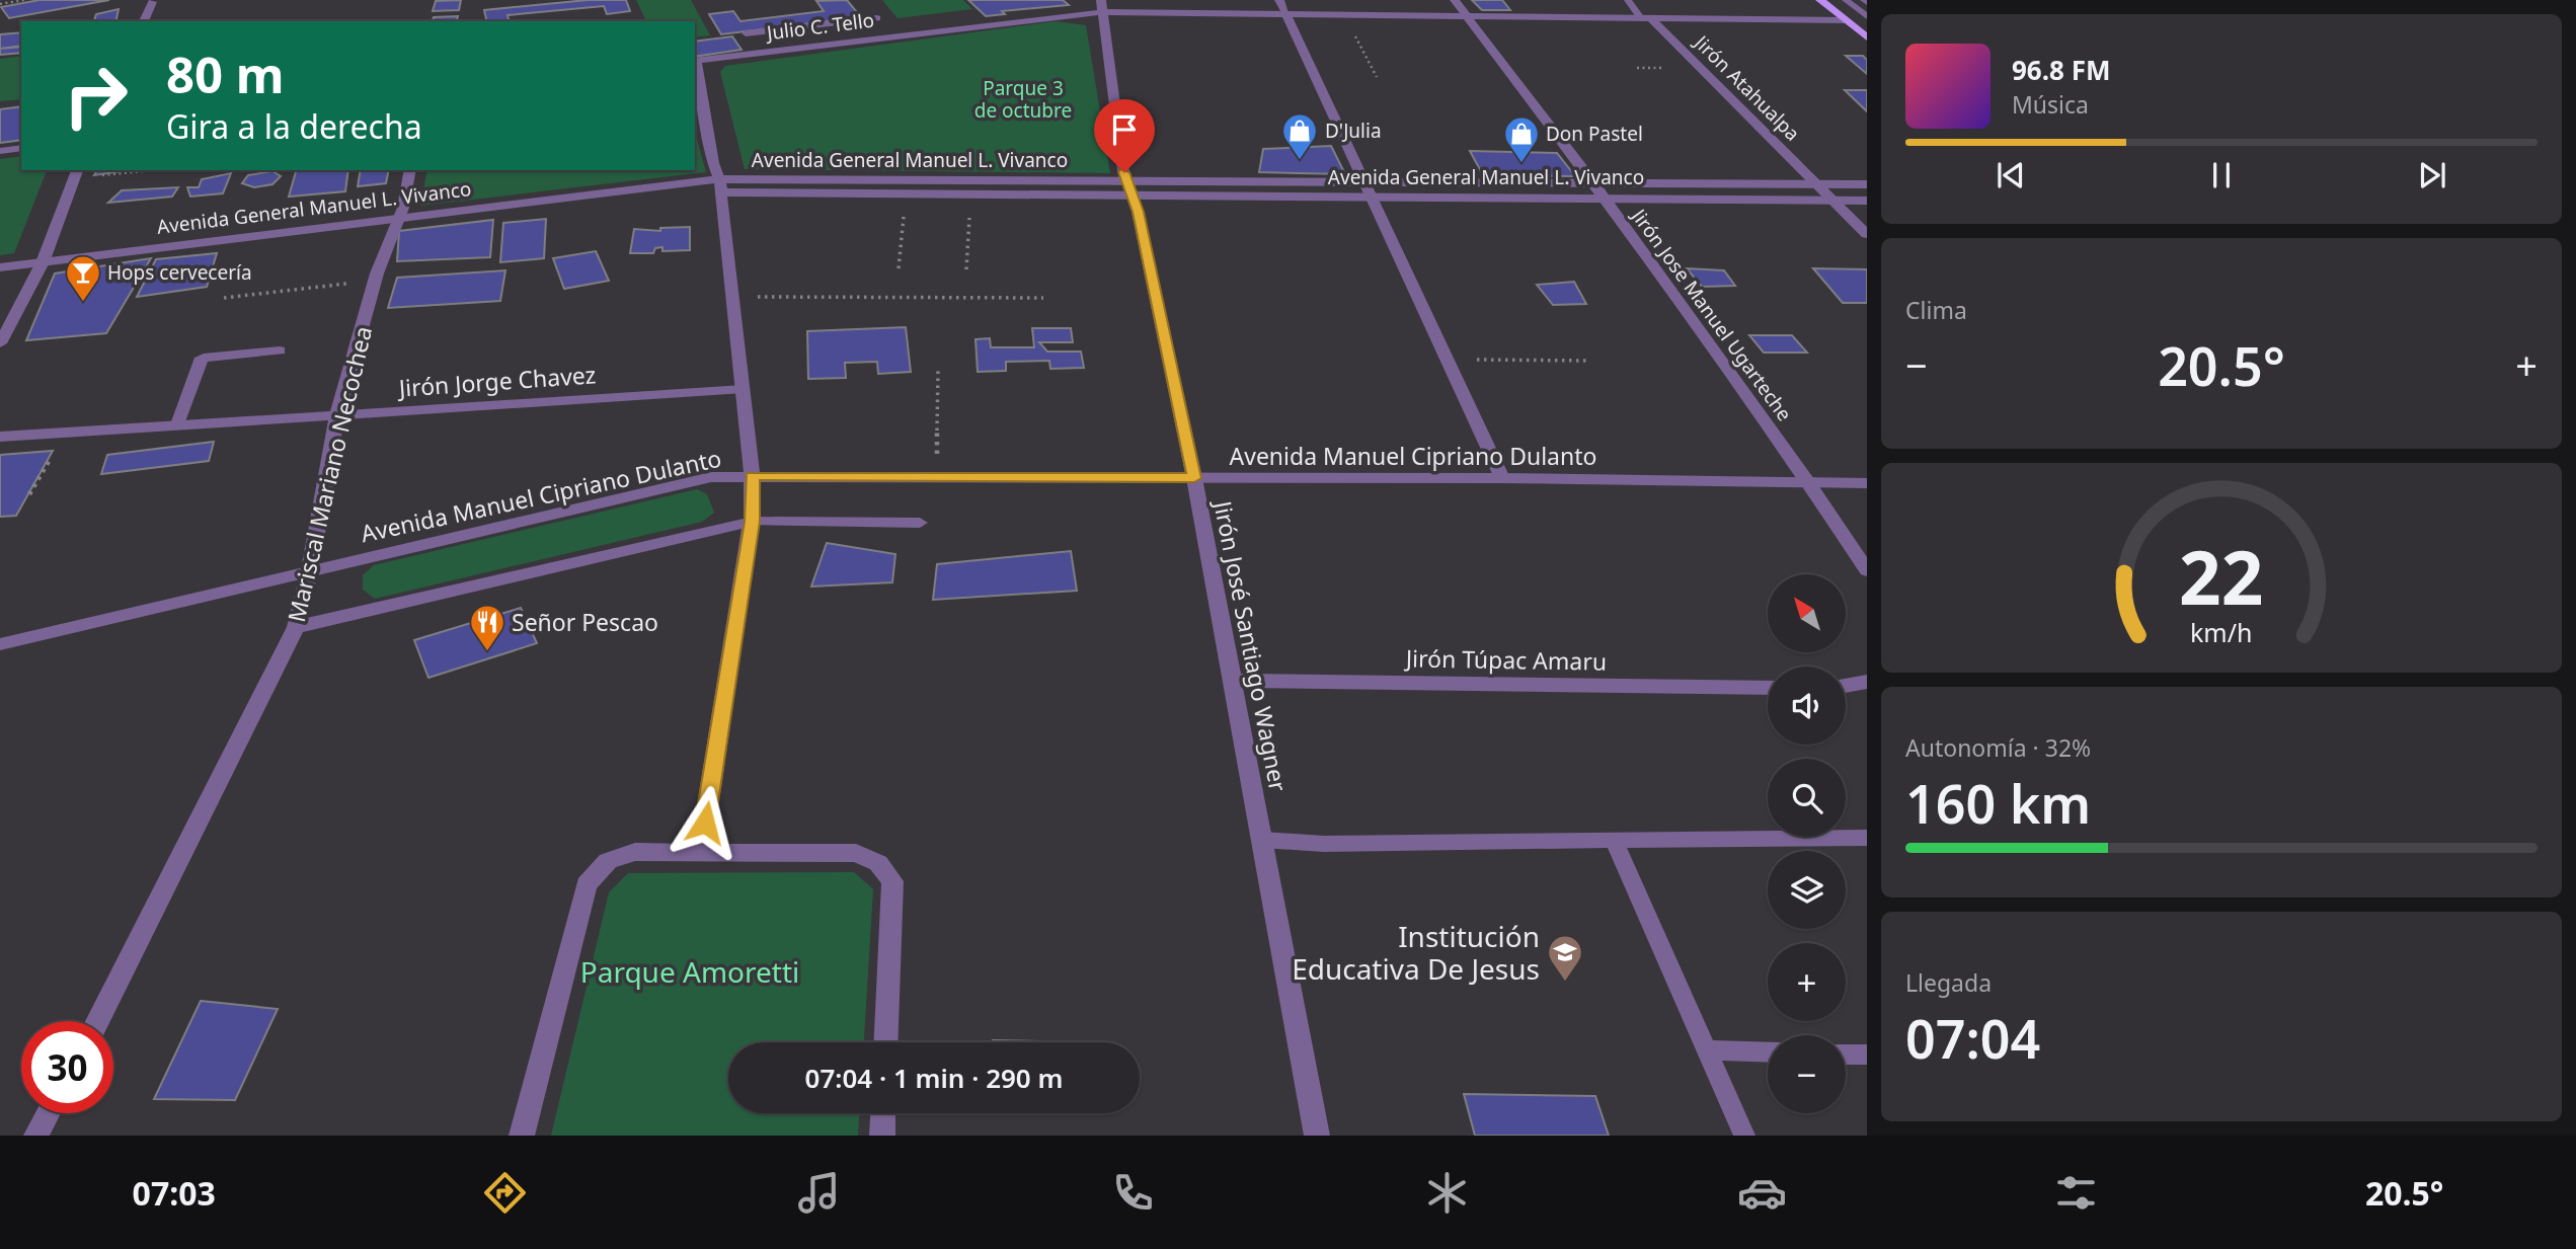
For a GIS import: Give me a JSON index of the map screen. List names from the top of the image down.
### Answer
{
  "streets": {
    "street": [
      "Julio C. Tello",
      "Jirón Atahualpa",
      "Avenida General Manuel L. Vivanco",
      "Jirón Jose Manuel Ugarteche",
      "Jirón Jorge Chavez",
      "Avenida Manuel Cipriano Dulanto",
      "Mariscal Mariano Necochea",
      "Jirón José Santiago Wagner",
      "Jirón Túpac Amaru"
    ]
  },
  "crossings": [
    ["Julio C. Tello", "Jirón Atahualpa"],
    ["Julio C. Tello", "Jirón Jose Manuel Ugarteche"],
    ["Julio C. Tello", "Jirón José Santiago Wagner"],
    ["Jirón Atahualpa", "Avenida General Manuel L. Vivanco"],
    ["Avenida General Manuel L. Vivanco", "Jirón Jose Manuel Ugarteche"],
    ["Avenida General Manuel L. Vivanco", "Mariscal Mariano Necochea"],
    ["Avenida General Manuel L. Vivanco", "Jirón José Santiago Wagner"],
    ["Jirón Jose Manuel Ugarteche", "Avenida Manuel Cipriano Dulanto"],
    ["Jirón Jorge Chavez", "Mariscal Mariano Necochea"],
    ["Avenida Manuel Cipriano Dulanto", "Mariscal Mariano Necochea"],
    ["Avenida Manuel Cipriano Dulanto", "Jirón José Santiago Wagner"],
    ["Jirón José Santiago Wagner", "Jirón Túpac Amaru"]
  ],
  "parks": ["Parque 3 de octubre", "Parque Amoretti"],
  "places": {
    "shop": ["D'Julia", "Don Pastel"],
    "bar": ["Hops cervecería"],
    "restaurant": ["Señor Pescao"],
    "school or university": ["Institución Educativa De Jesus"]
  },
  "north": "top left",
  "page": {
    "turn": ["80 m", "Gira a la derecha"],
    "song": ["96.8 FM", "Música"],
    "tile": [
      "Clima",
      ["Autonomía · 32%", "160 km"],
      ["Llegada", "07:04"]
    ],
    "heat": ["−", "20.5°", "+"],
    "map_buttons": ["+", "−"],
    "limit": "30",
    "trip": "07:04 · 1 min · 290 m",
    "tabs": ["07:03", "20.5°"],
    "gauge": ["22", "km/h"]
  }
}
